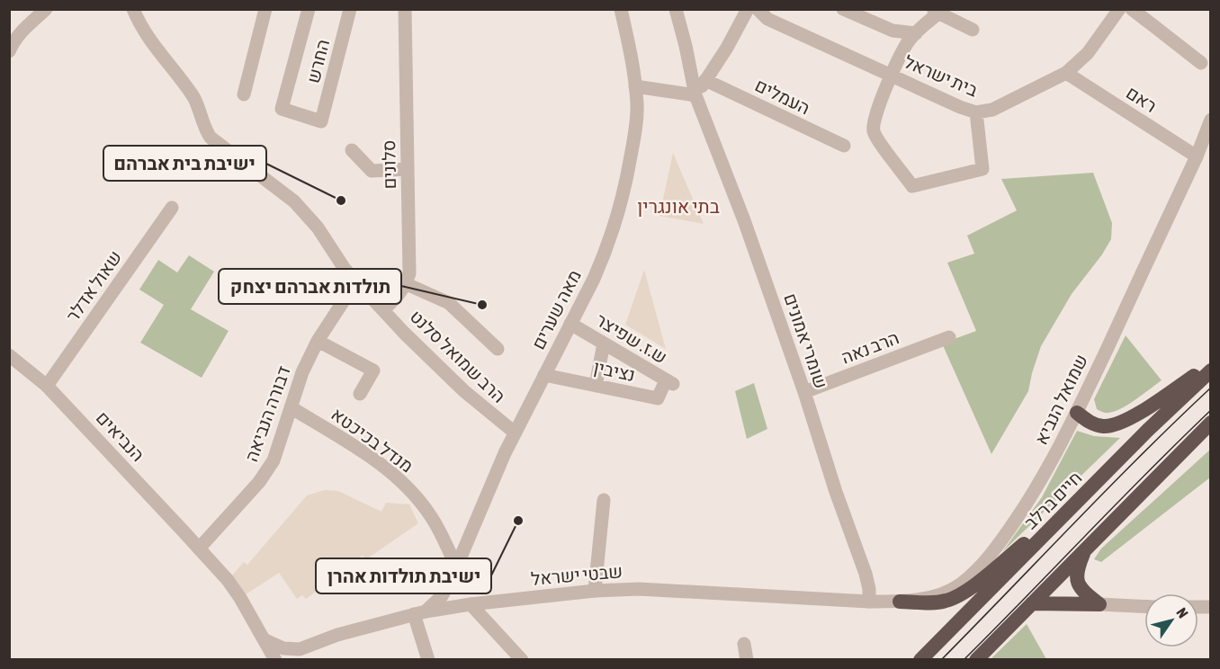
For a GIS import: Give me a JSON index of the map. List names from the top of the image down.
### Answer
{
  "streets": {
    "highway": ["חיים ברלב"],
    "street": [
      "החרש",
      "בית ישראל",
      "העמלים",
      "ראם",
      "סלונים",
      "שאול אדלר",
      "מאה שערים",
      "ש.ז. שפיצר",
      "שומרי אמונים",
      "הרב נאה",
      "הרב שמואל סלנט",
      "נציבין",
      "שמואל הנביא",
      "דבורה הנביאה",
      "הנביאים",
      "מנדל בכיכטא",
      "שבטי ישראל"
    ]
  },
  "crossings": [
    ["בית ישראל", "ראם"],
    ["ראם", "שמואל הנביא"],
    ["שאול אדלר", "הנביאים"],
    ["מאה שערים", "ש.ז. שפיצר"],
    ["מאה שערים", "הרב שמואל סלנט"],
    ["מאה שערים", "נציבין"],
    ["מאה שערים", "מנדל בכיכטא"],
    ["מאה שערים", "שבטי ישראל"],
    ["ש.ז. שפיצר", "נציבין"],
    ["שומרי אמונים", "הרב נאה"],
    ["שומרי אמונים", "שבטי ישראל"],
    ["הרב שמואל סלנט", "דבורה הנביאה"],
    ["שמואל הנביא", "שבטי ישראל"],
    ["דבורה הנביאה", "הנביאים"],
    ["דבורה הנביאה", "מנדל בכיכטא"],
    ["הנביאים", "שבטי ישראל"]
  ],
  "districts": ["בתי אונגרין"],
  "places": ["ישיבת בית אברהם", "תולדות אברהם יצחק", "ישיבת תולדות אהרן"],
  "north": "top right"
}
